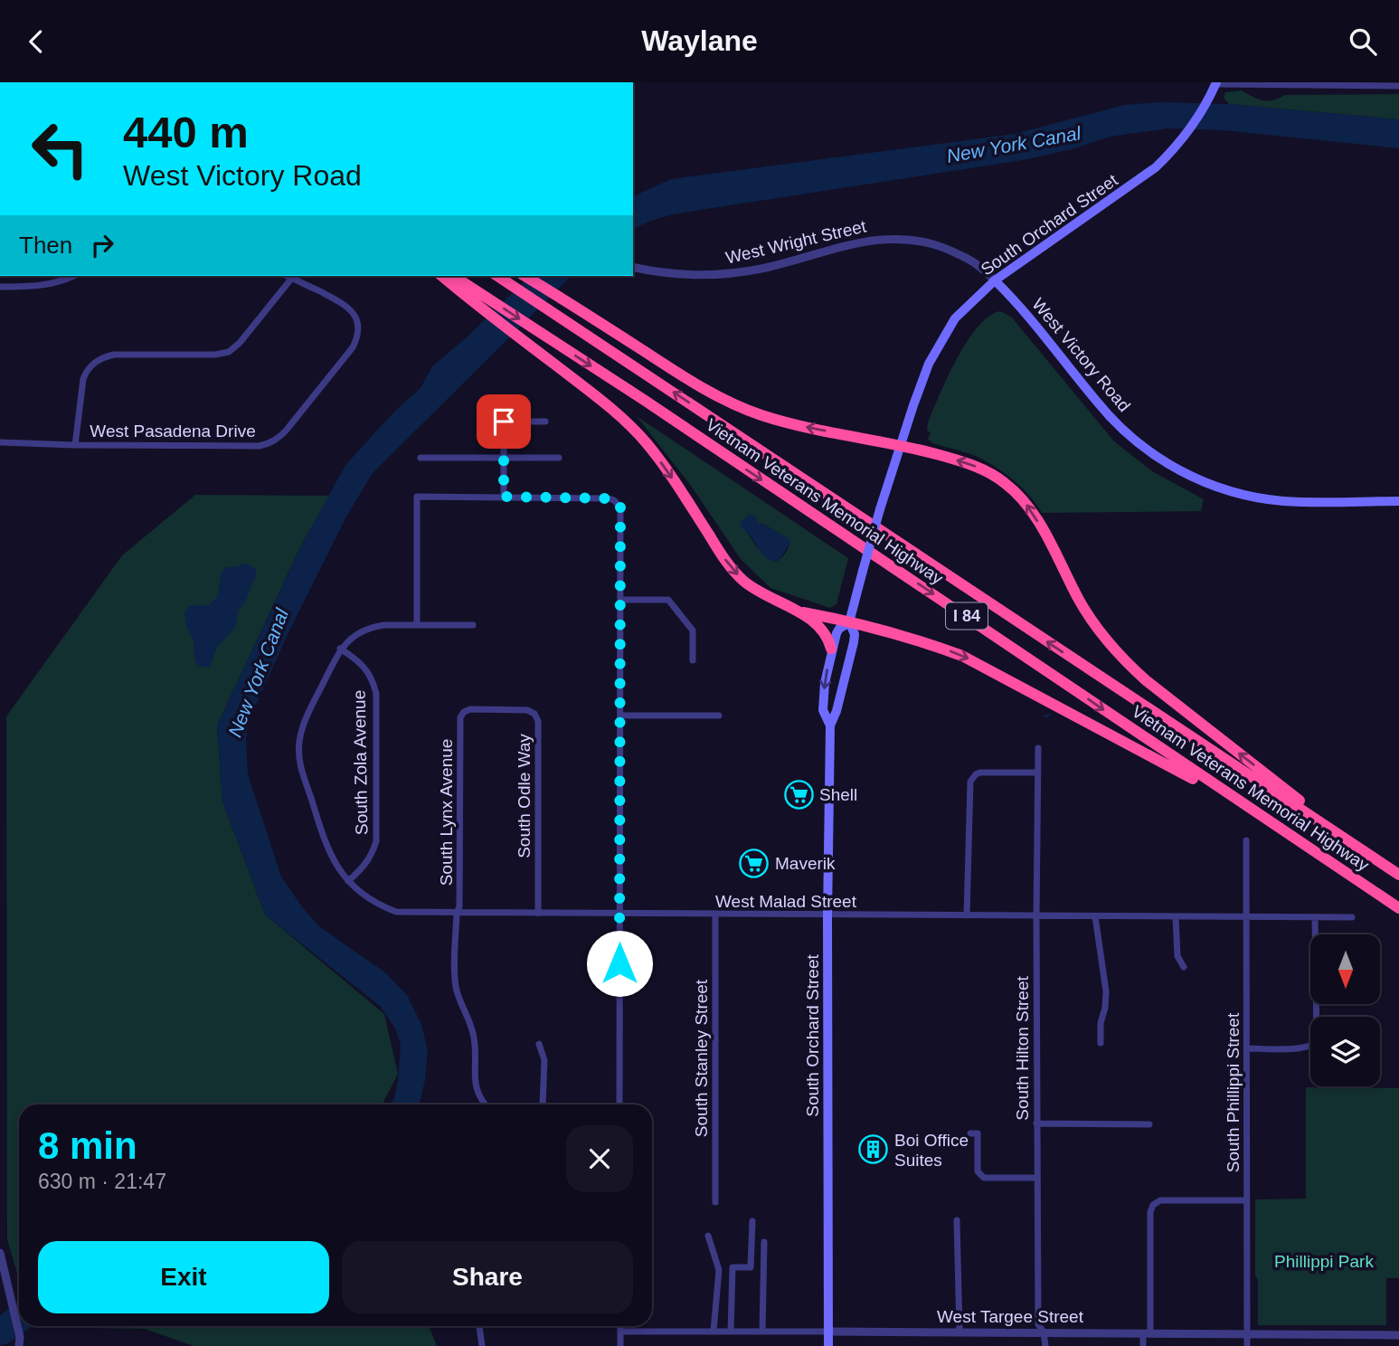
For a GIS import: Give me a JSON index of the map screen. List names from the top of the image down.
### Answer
{
  "streets": {
    "highway": ["Vietnam Veterans Memorial Highway", "I 84"],
    "main road": ["South Orchard Street", "West Victory Road"],
    "street": [
      "West Wright Street",
      "West Pasadena Drive",
      "South Zola Avenue",
      "South Odle Way",
      "South Lynx Avenue",
      "West Malad Street",
      "South Hilton Street",
      "South Stanley Street",
      "South Phillippi Street",
      "West Targee Street"
    ]
  },
  "crossings": [
    ["South Orchard Street", "West Wright Street"],
    ["South Orchard Street", "West Victory Road"],
    ["South Orchard Street", "West Malad Street"],
    ["South Orchard Street", "West Targee Street"],
    ["West Wright Street", "West Victory Road"],
    ["South Zola Avenue", "West Malad Street"],
    ["South Odle Way", "South Lynx Avenue"],
    ["South Odle Way", "West Malad Street"],
    ["South Lynx Avenue", "West Malad Street"],
    ["West Malad Street", "South Hilton Street"],
    ["West Malad Street", "South Stanley Street"],
    ["West Malad Street", "South Phillippi Street"],
    ["South Hilton Street", "West Targee Street"],
    ["South Phillippi Street", "West Targee Street"]
  ],
  "water": ["New York Canal"],
  "parks": ["Phillippi Park"],
  "places": {
    "supermarket": ["Shell", "Maverik"],
    "building": ["Boi Office Suites"]
  },
  "north": "bottom",
  "page": {
    "header": "Waylane",
    "turn": ["440 m", "West Victory Road"],
    "then": "Then",
    "heading": ["8 min", "630 m · 21:47"],
    "buttons": ["Exit", "Share"]
  }
}
